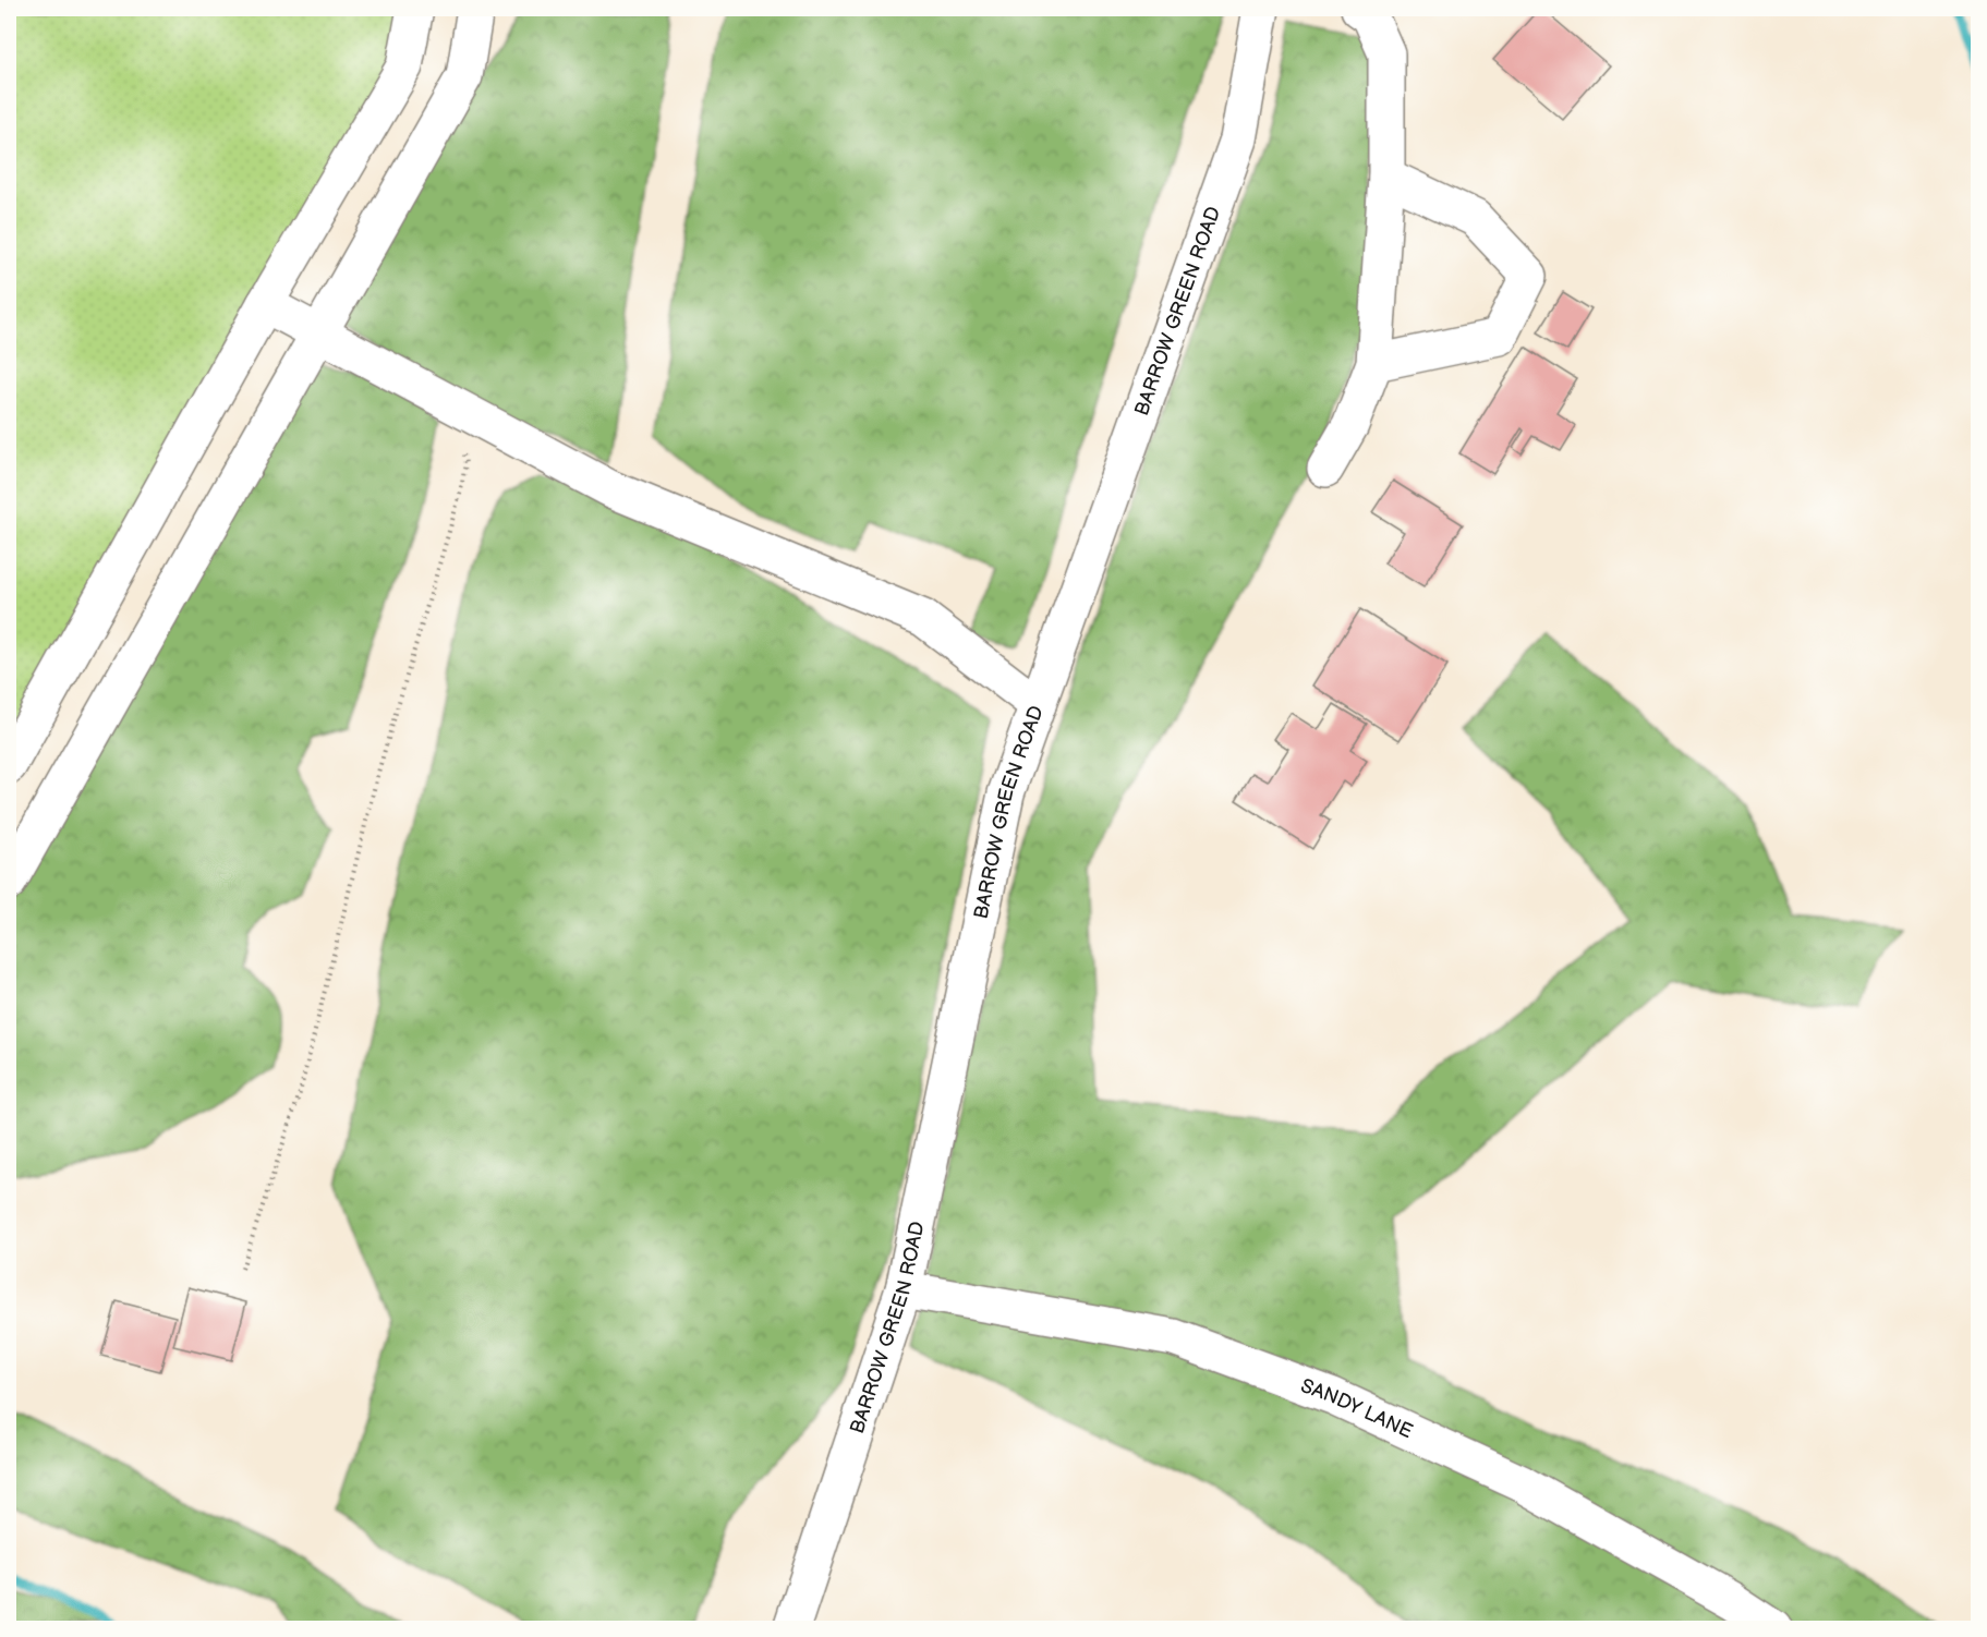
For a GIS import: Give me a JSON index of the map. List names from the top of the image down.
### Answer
{
  "streets": {
    "street": ["BARROW GREEN ROAD", "SANDY LANE"]
  },
  "crossings": [
    ["BARROW GREEN ROAD", "SANDY LANE"]
  ]
}
